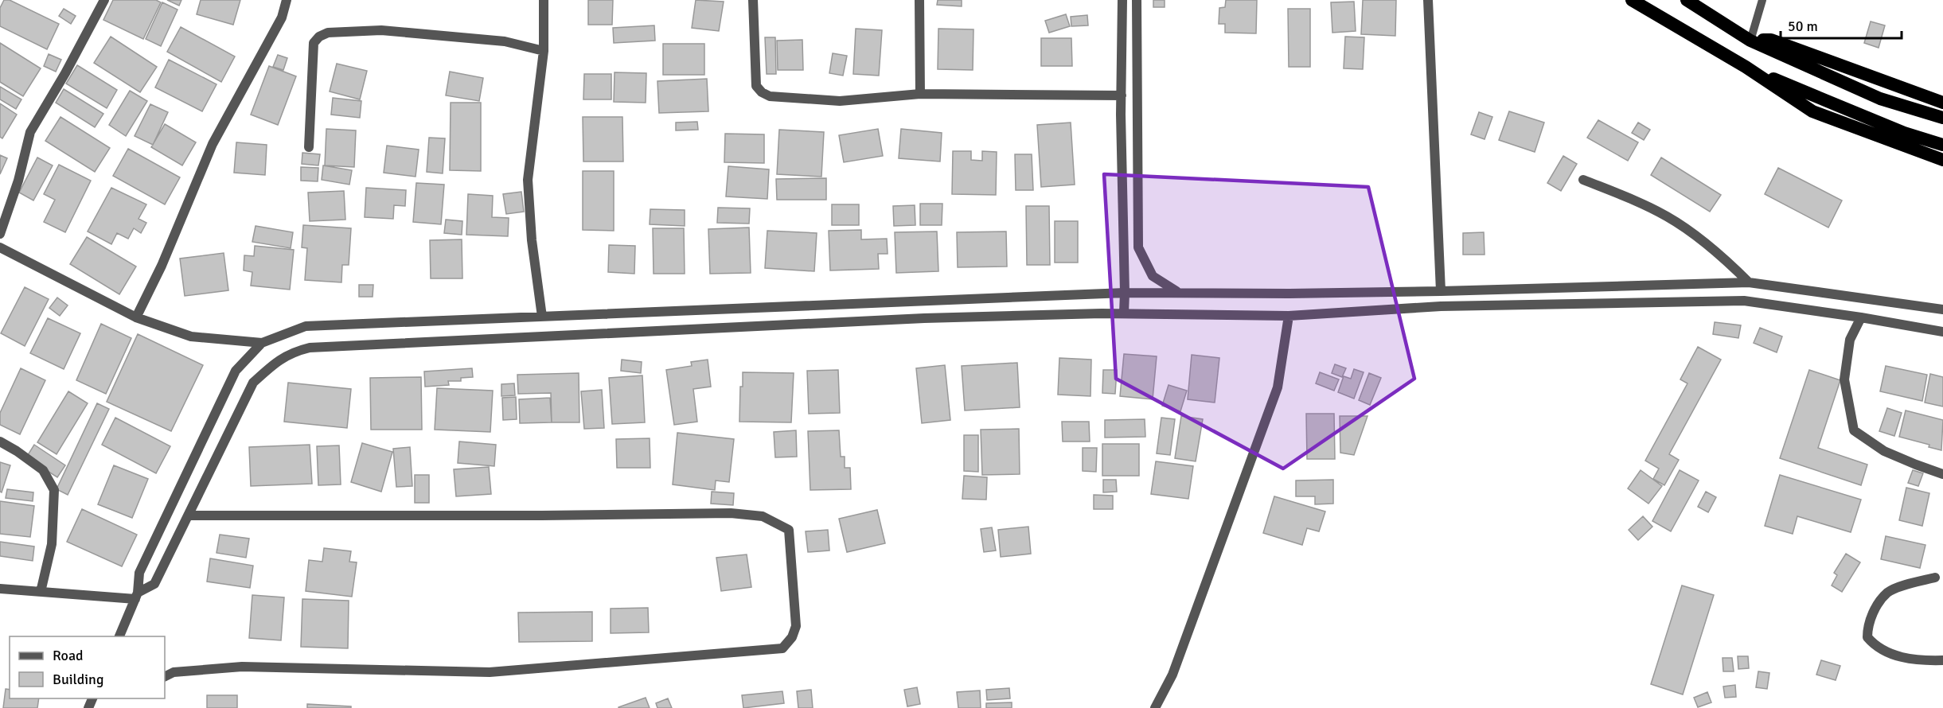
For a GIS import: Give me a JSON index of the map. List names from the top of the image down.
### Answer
{
  "legend": ["Road", "Building"],
  "scale_bar": "50 m"
}
